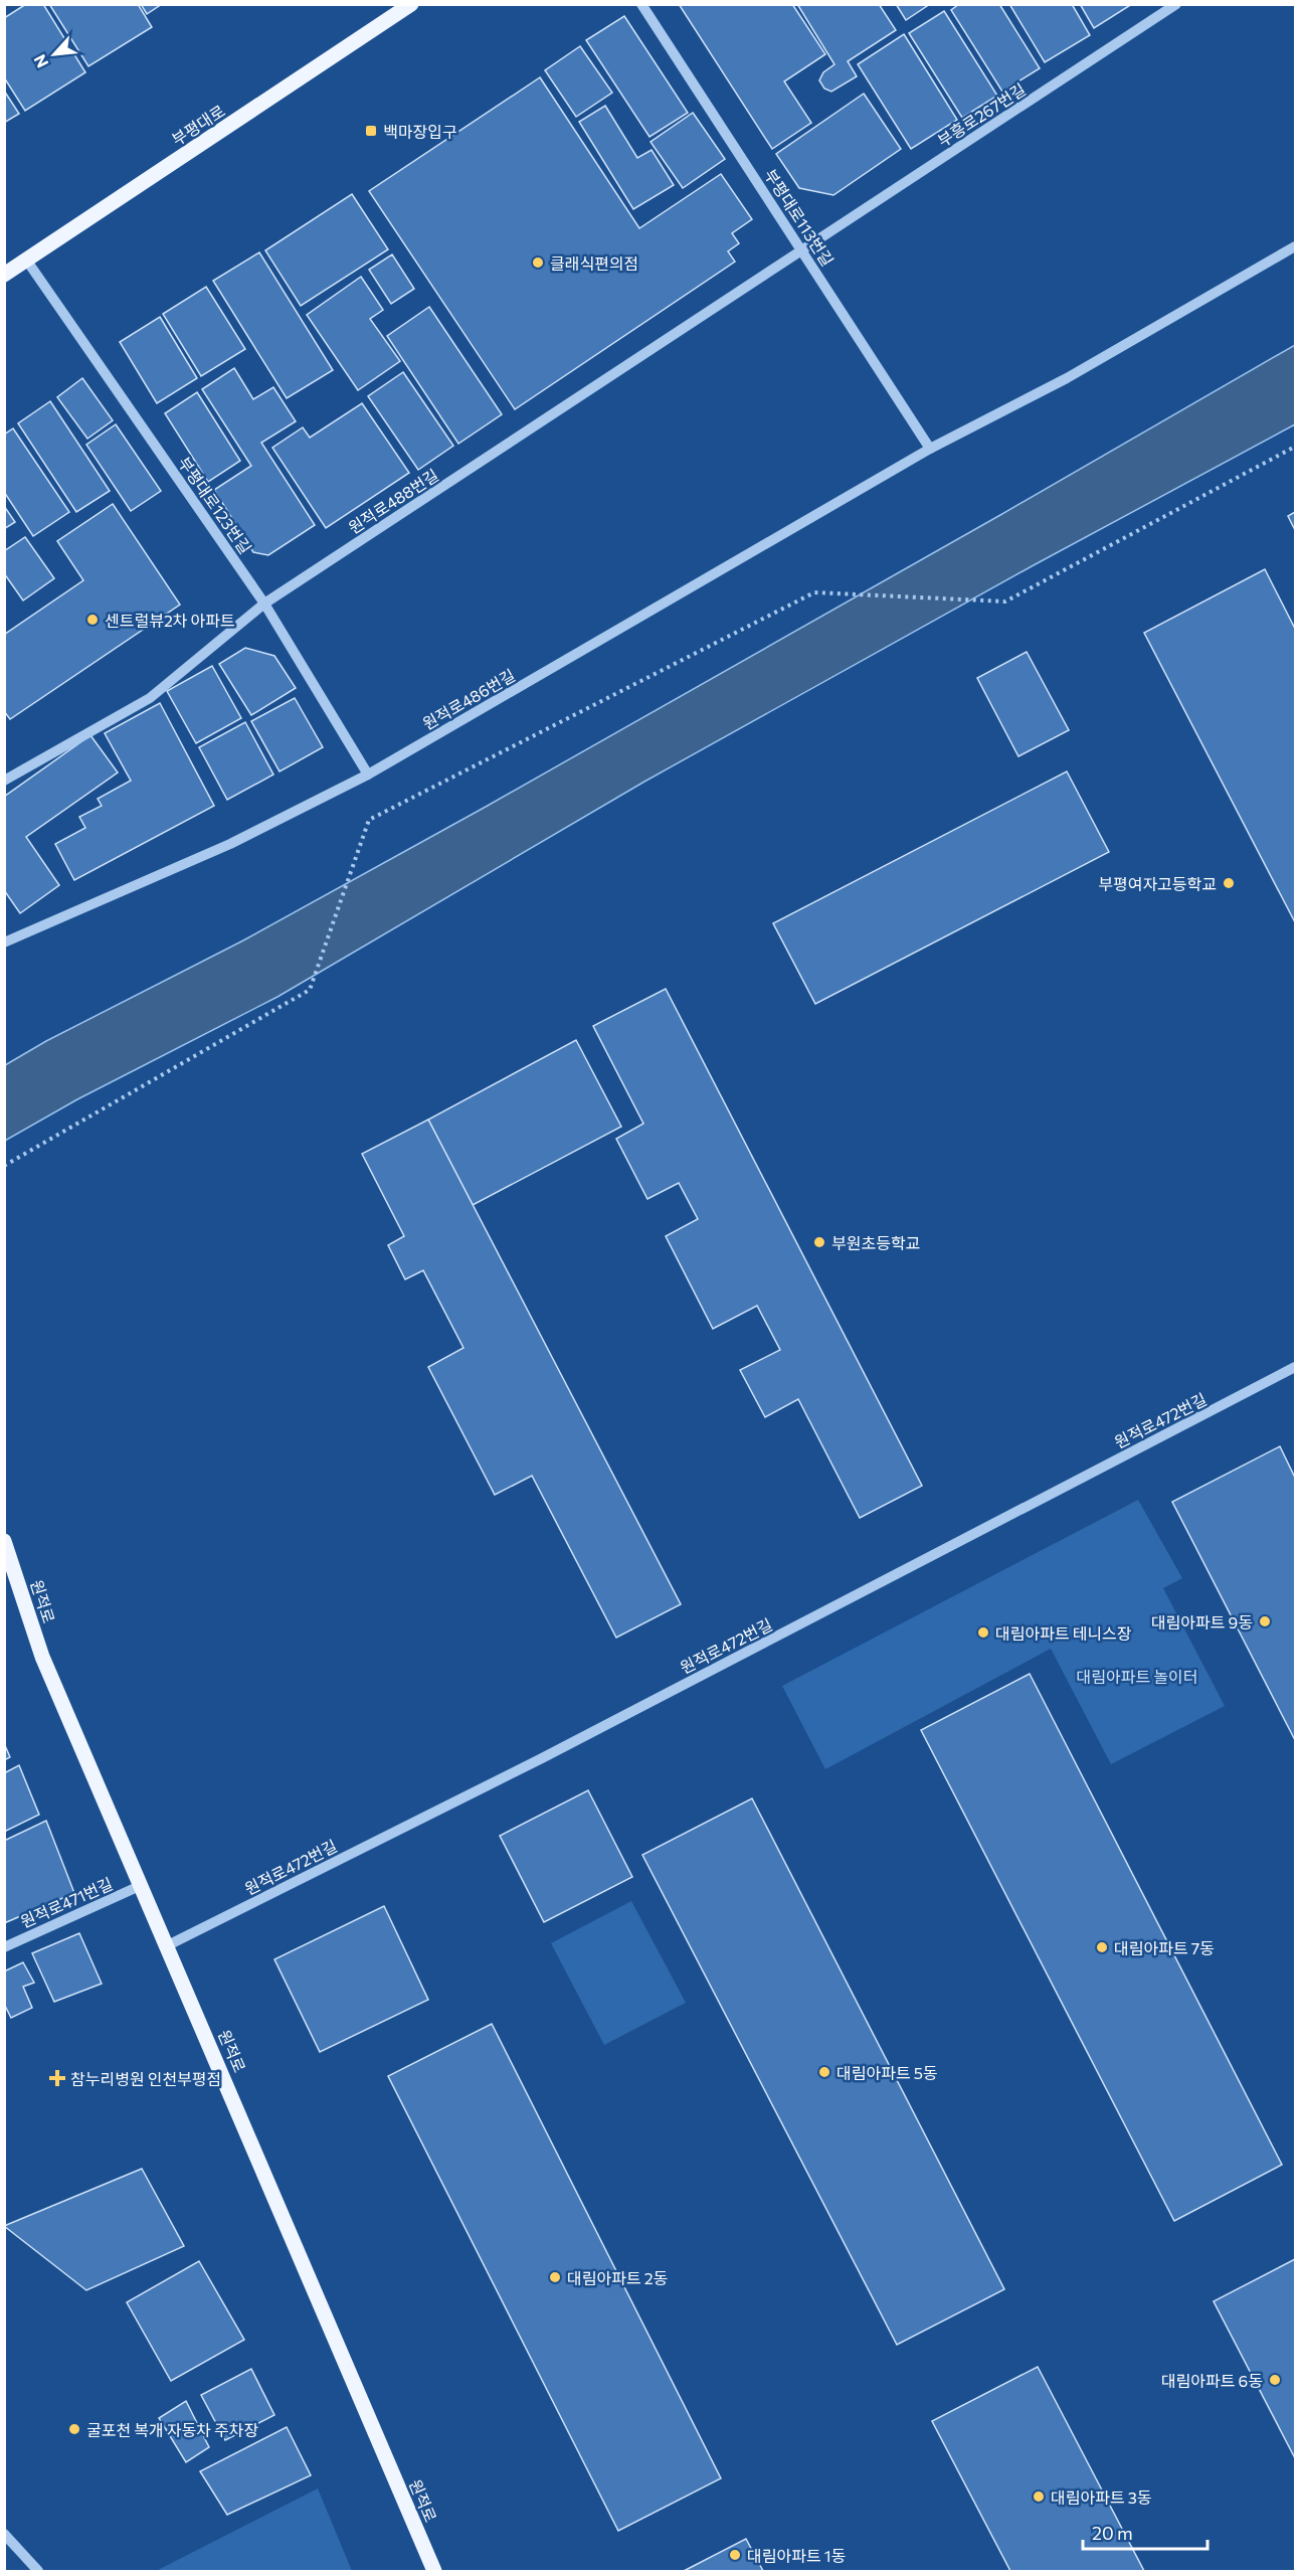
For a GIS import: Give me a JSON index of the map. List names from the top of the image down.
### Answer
{
  "streets": {
    "main road": ["부평대로", "원적로"],
    "street": [
      "부흥로267번길",
      "부평대로113번길",
      "원적로488번길",
      "부평대로123번길",
      "원적로486번길",
      "원적로472번길",
      "원적로471번길"
    ]
  },
  "crossings": [
    ["부흥로267번길", "부평대로113번길"],
    ["부흥로267번길", "원적로488번길"],
    ["부평대로", "부평대로123번길"],
    ["부평대로113번길", "원적로488번길"],
    ["부평대로113번길", "원적로486번길"],
    ["원적로488번길", "부평대로123번길"],
    ["부평대로123번길", "원적로486번길"],
    ["원적로472번길", "원적로"],
    ["원적로", "원적로471번길"]
  ],
  "parks": ["대림아파트 놀이터"],
  "places": {
    "transit": ["백마장입구"],
    "other": [
      "클래식편의점",
      "센트럴뷰2차 아파트",
      "부평여자고등학교",
      "부원초등학교",
      "대림아파트 9동",
      "대림아파트 테니스장",
      "대림아파트 7동",
      "대림아파트 5동",
      "대림아파트 2동",
      "대림아파트 6동",
      "굴포천 복개 자동차 주차장",
      "대림아파트 3동",
      "대림아파트 1동"
    ],
    "health": ["참누리병원 인천부평점"]
  },
  "scale_bar": "20 m",
  "north": "bottom left"
}
